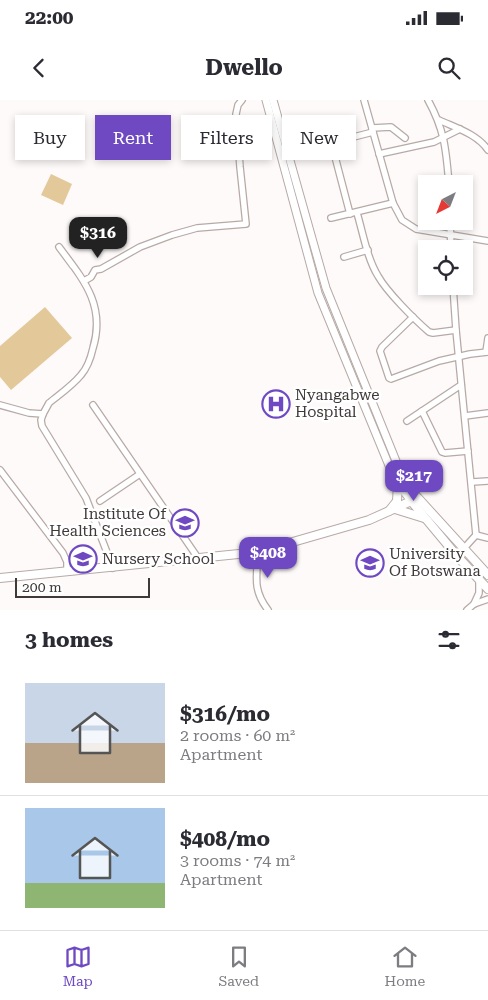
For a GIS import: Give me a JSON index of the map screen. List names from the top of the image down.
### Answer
{
  "places": {
    "hospital": ["Nyangabwe Hospital"],
    "school or university": ["Institute Of Health Sciences", "Nursery School", "University Of Botswana"]
  },
  "scale_bar": "200 m",
  "north": "bottom left",
  "page": {
    "status": "22:00",
    "header": "Dwello",
    "chip": [
      "Buy",
      "Rent",
      "Filters",
      "New"
    ],
    "price": ["$316", "$217", "$408"],
    "scale": "200 m",
    "heading": "3 homes",
    "list": [
      {
        "name": "$316/mo",
        "note": "2 rooms · 60 m² · Apartment"
      },
      {
        "name": "$408/mo",
        "note": "3 rooms · 74 m² · Apartment"
      }
    ],
    "tabs": ["Map", "Saved", "Home"]
  }
}
